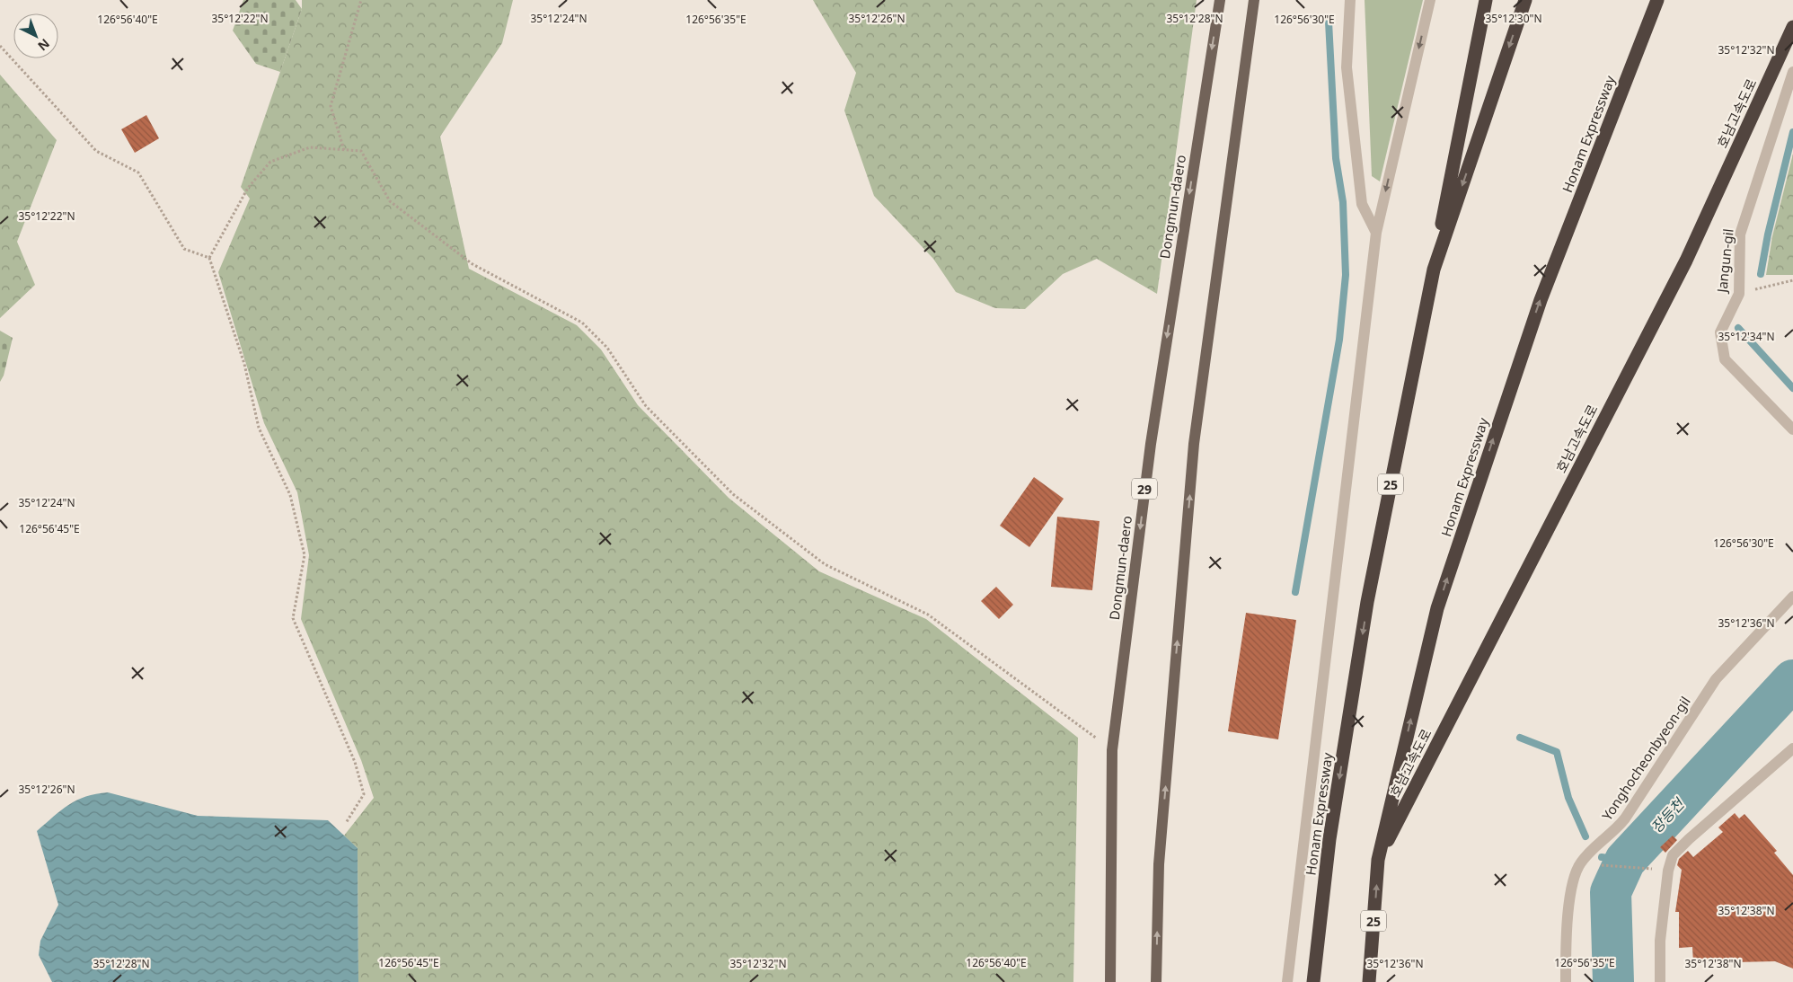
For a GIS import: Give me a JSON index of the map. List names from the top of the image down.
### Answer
{
  "streets": {
    "highway": ["호남고속도로", "Honam Expressway", "25"],
    "main road": ["Dongmun-daero", "29"],
    "street": ["Jangun-gil", "Yonghocheonbyeon-gil"]
  },
  "crossings": [
    ["호남고속도로", "Honam Expressway"],
    ["Honam Expressway", "25"]
  ],
  "water": ["장등천"],
  "north": "bottom right",
  "coordinates": [
    "35°12'22\"N",
    "35°12'24\"N",
    "35°12'26\"N",
    "35°12'28\"N",
    "35°12'30\"N",
    "126°56'40\"E",
    "126°56'35\"E",
    "126°56'30\"E",
    "35°12'32\"N",
    "35°12'34\"N",
    "126°56'45\"E",
    "35°12'36\"N",
    "35°12'38\"N"
  ]
}
